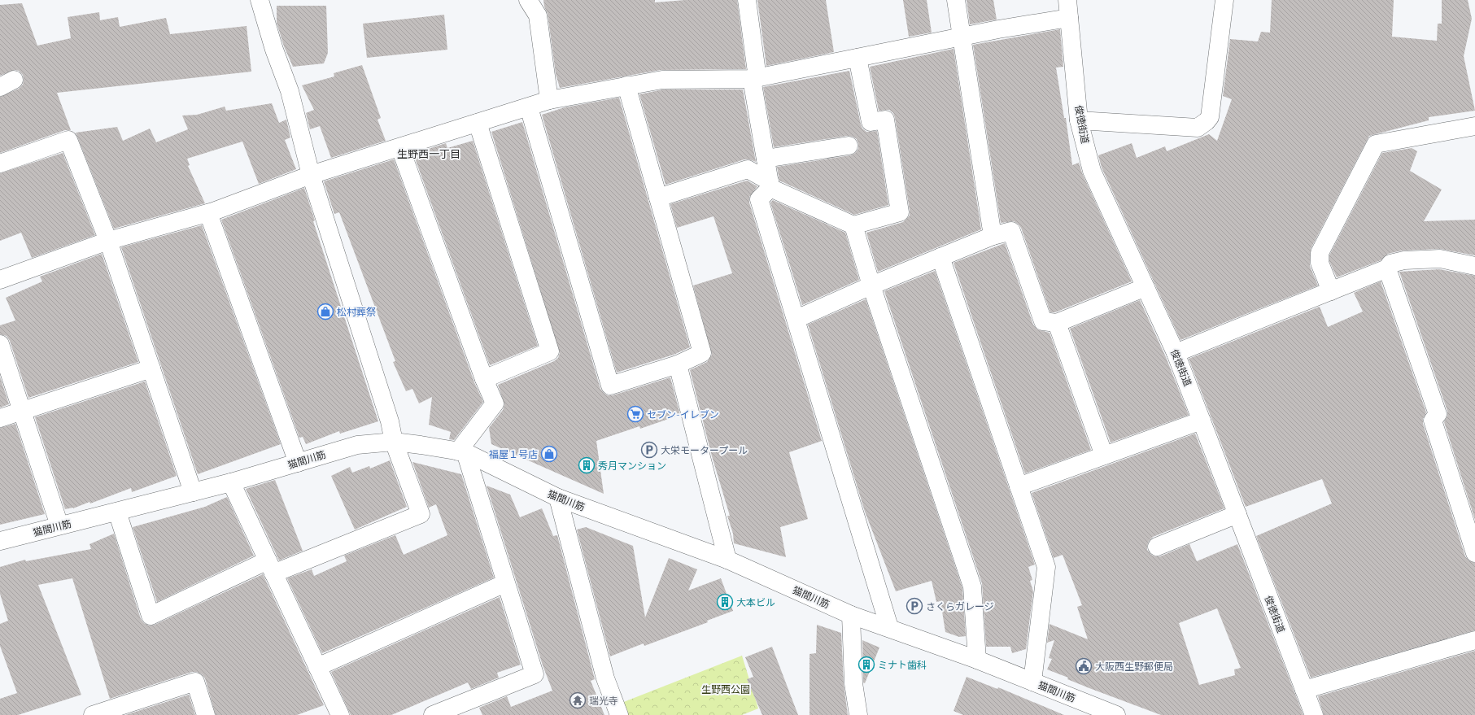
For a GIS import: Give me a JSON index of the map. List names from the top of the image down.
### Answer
{
  "streets": {
    "street": ["俊徳街道", "猫間川筋"]
  },
  "districts": ["生野西一丁目"],
  "parks": ["生野西公園"],
  "places": {
    "shop": ["松村葬祭", "福屋１号店"],
    "supermarket": ["セブン-イレブン"],
    "parking": ["大栄モータープール", "さくらガレージ"],
    "building": ["秀月マンション", "大本ビル", "ミナト歯科"],
    "public building": ["大阪西生野郵便局"],
    "temple": ["瑞光寺"]
  }
}
